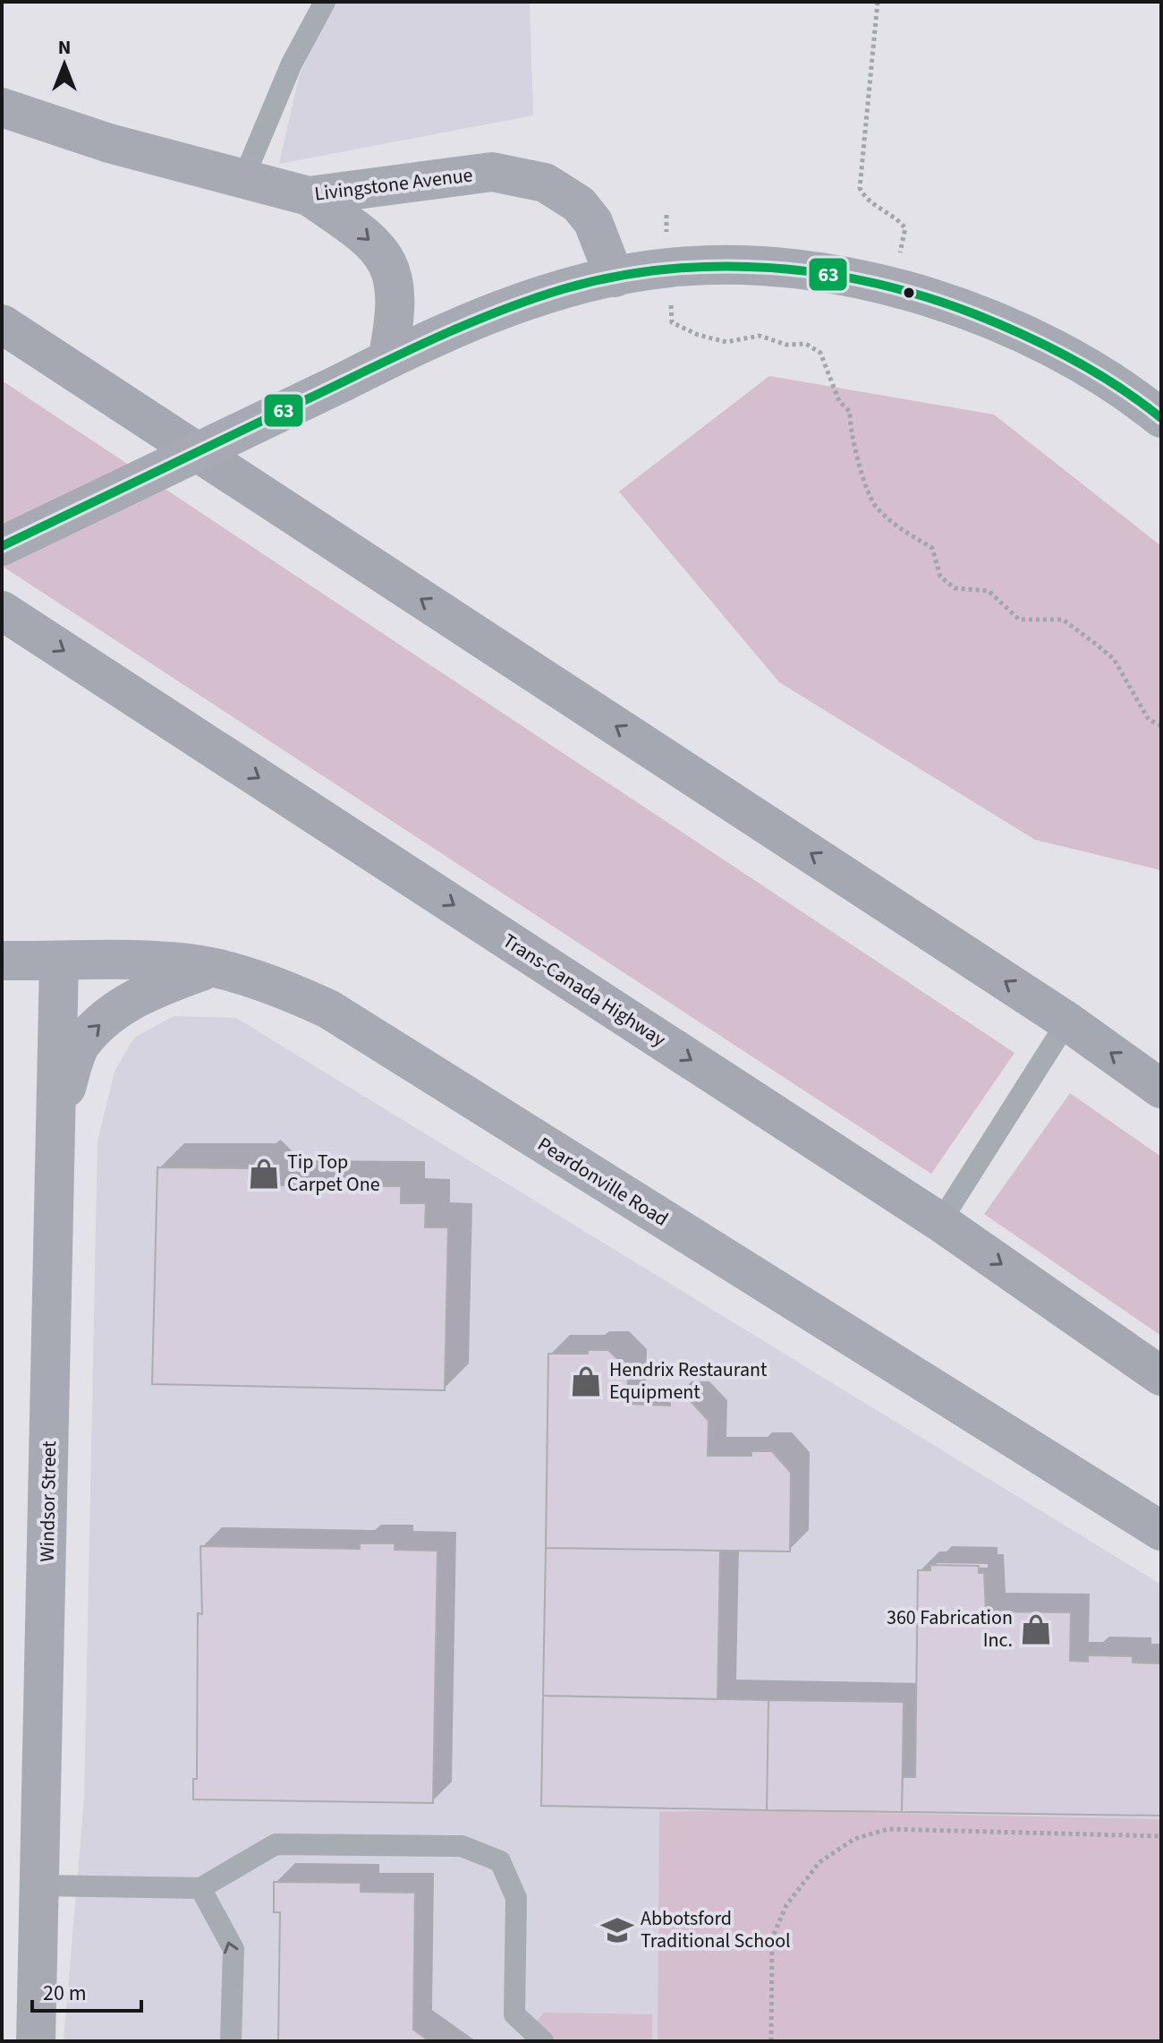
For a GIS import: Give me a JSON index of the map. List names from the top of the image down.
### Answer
{
  "streets": {
    "highway": ["Trans-Canada Highway"],
    "street": ["Livingstone Avenue", "Peardonville Road", "Windsor Street"]
  },
  "crossings": [
    ["Peardonville Road", "Windsor Street"]
  ],
  "places": {
    "shop": ["Tip Top Carpet One", "Hendrix Restaurant Equipment", "360 Fabrication Inc."],
    "school or university": ["Abbotsford Traditional School"]
  },
  "lines": ["transit line 63"],
  "scale_bar": "20 m",
  "north": "top"
}
